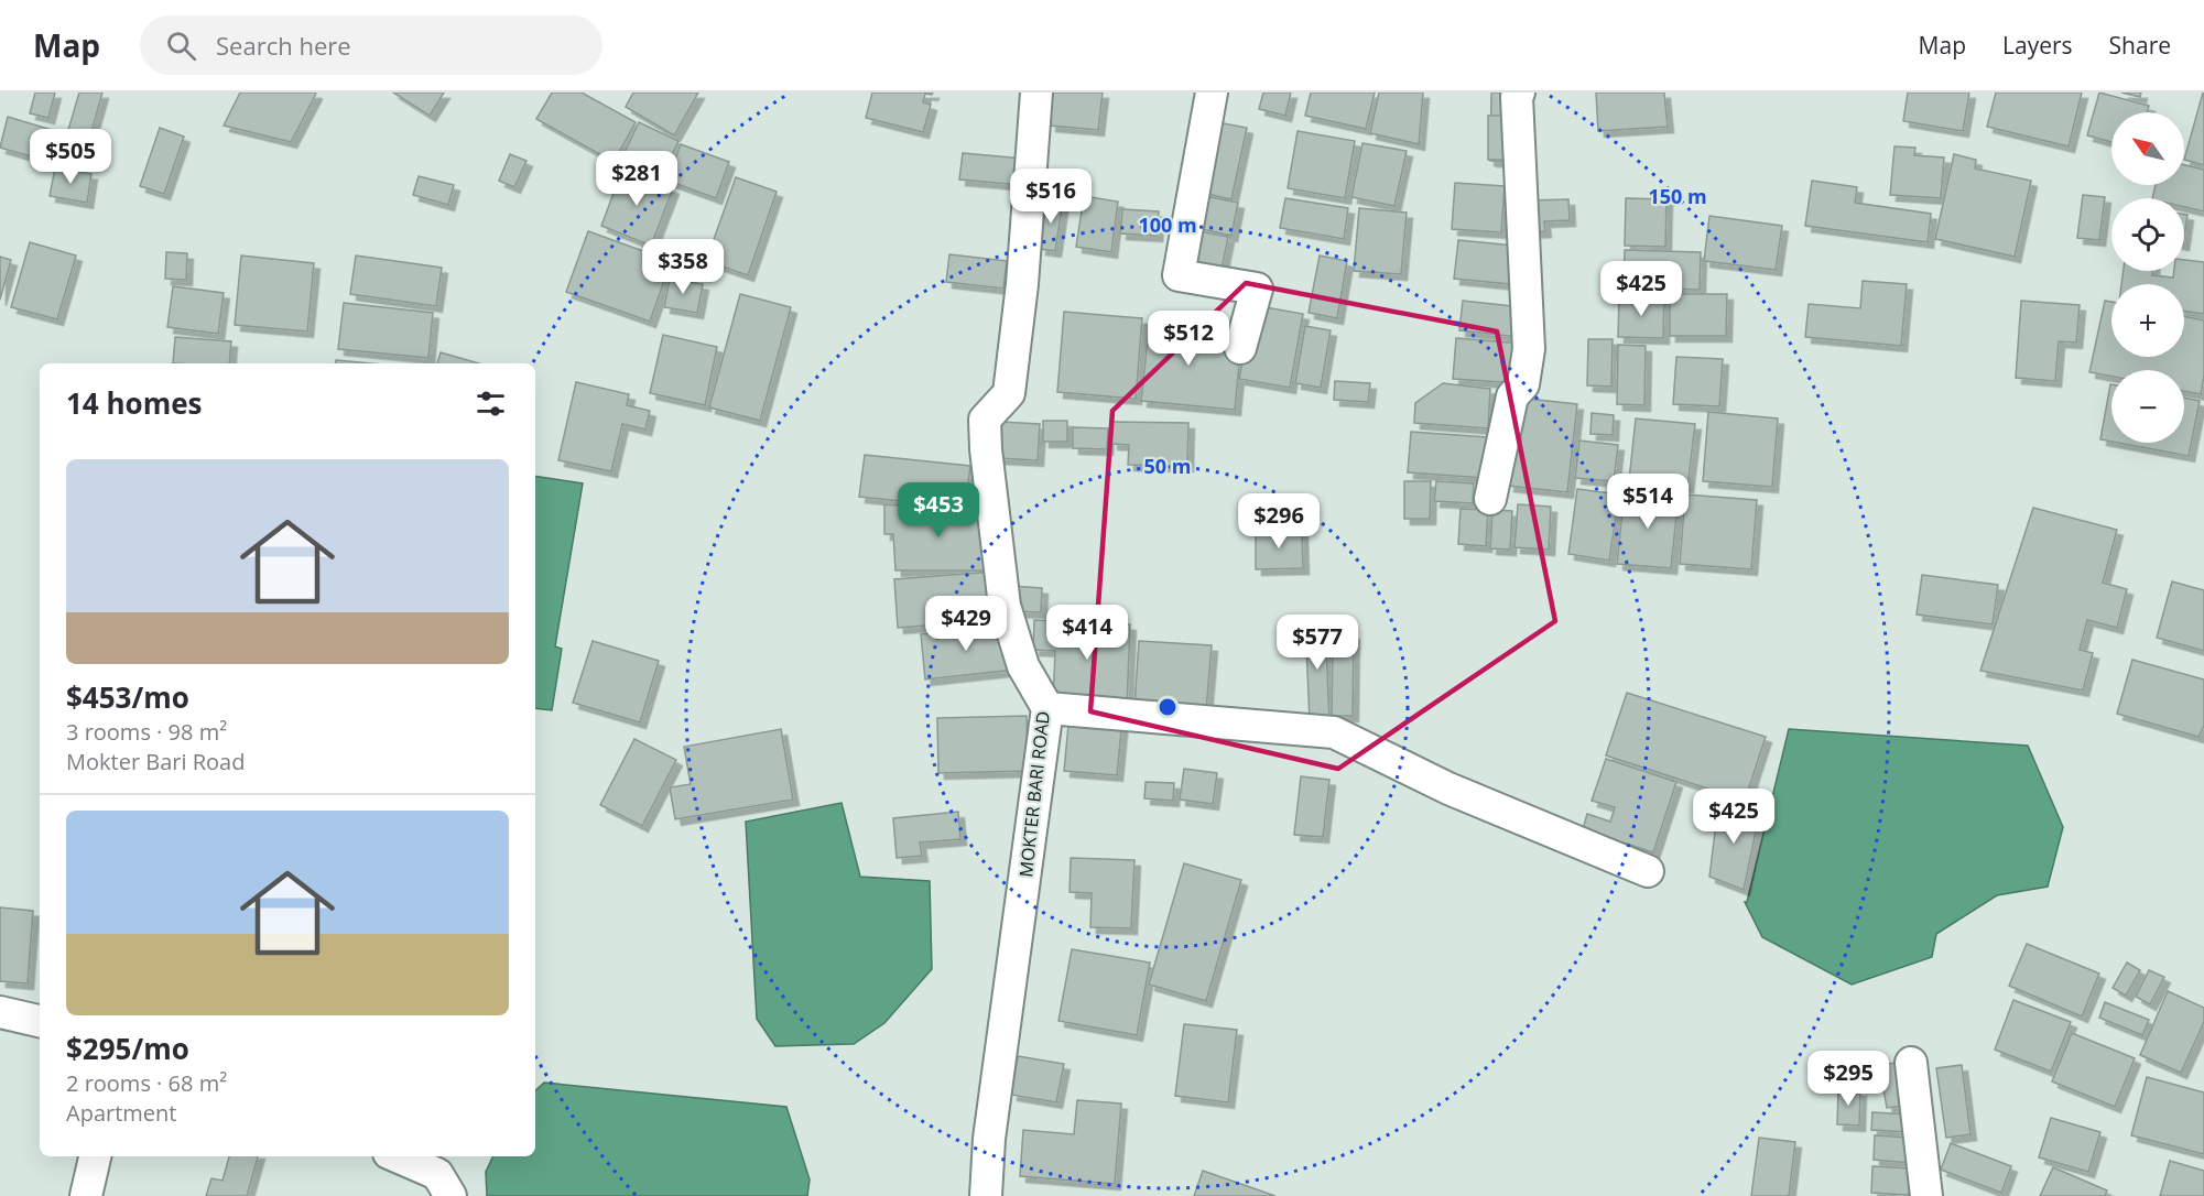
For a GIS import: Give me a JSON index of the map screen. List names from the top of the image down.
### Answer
{
  "streets": {
    "street": ["MOKTER BARI ROAD"]
  },
  "north": "top left",
  "page": {
    "header": "Map",
    "search": "Search here",
    "nav": ["Map", "Layers", "Share"],
    "map_buttons": ["+", "−"],
    "price": [
      "$505",
      "$281",
      "$516",
      "$358",
      "$425",
      "$512",
      "$514",
      "$453",
      "$296",
      "$429",
      "$414",
      "$577",
      "$425",
      "$295"
    ],
    "heading": "14 homes",
    "list": [
      {
        "name": "$453/mo",
        "note": "3 rooms · 98 m² · Mokter Bari Road"
      },
      {
        "name": "$295/mo",
        "note": "2 rooms · 68 m² · Apartment"
      }
    ]
  },
  "rings": ["150 m", "100 m", "50 m"]
}
